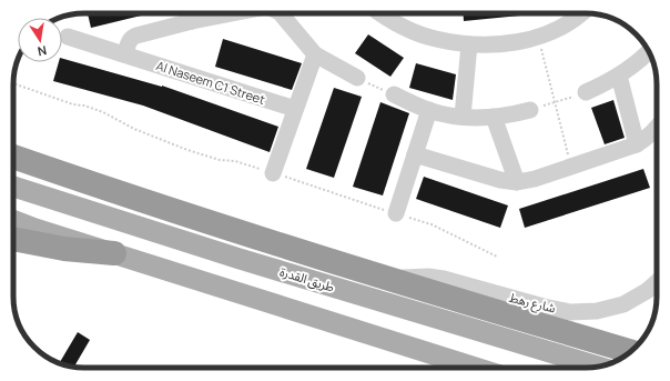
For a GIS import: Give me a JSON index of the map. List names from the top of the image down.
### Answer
{
  "streets": {
    "main road": ["طريق القدرة"],
    "street": ["Al Naseem C1 Street", "شارع رهط"]
  },
  "north": "bottom"
}
